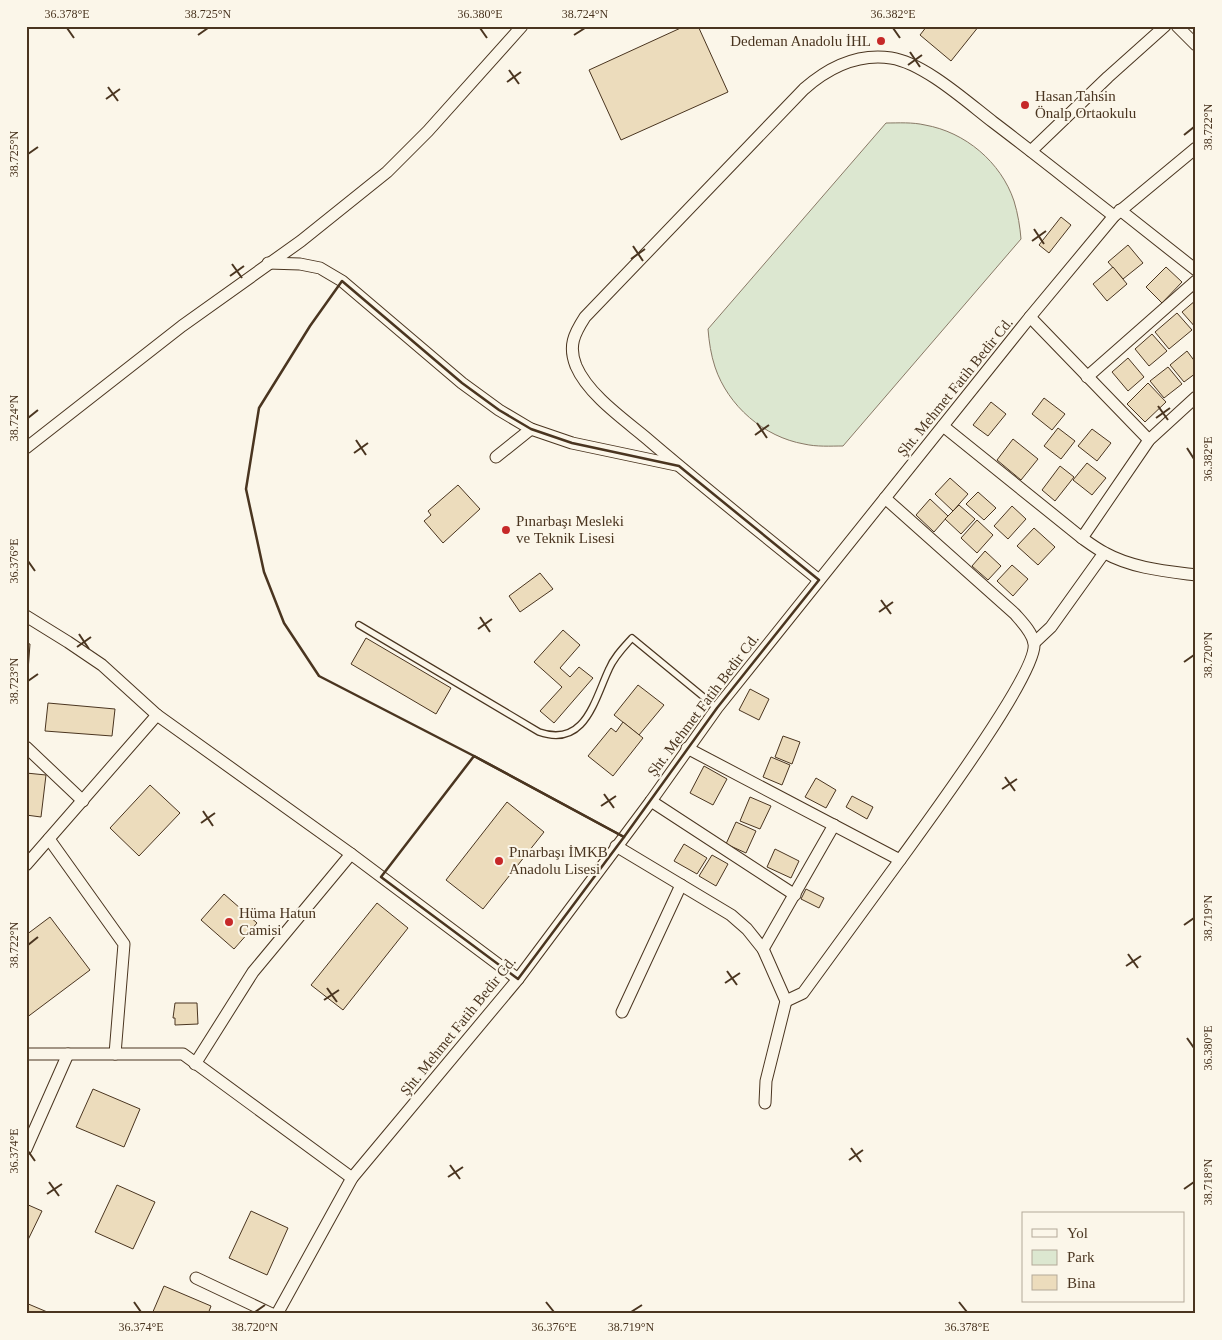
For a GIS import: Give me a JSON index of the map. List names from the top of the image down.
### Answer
{
  "streets": {
    "street": ["Şht. Mehmet Fatih Bedir Cd."]
  },
  "places": [
    "Dedeman Anadolu İHL",
    "Hasan Tahsin Önalp Ortaokulu",
    "Pınarbaşı Mesleki ve Teknik Lisesi",
    "Pınarbaşı İMKB Anadolu Lisesi",
    "Hüma Hatun Camisi"
  ],
  "legend": ["Yol", "Park", "Bina"],
  "coordinates": [
    "36.378°E",
    "38.725°N",
    "36.380°E",
    "38.724°N",
    "36.382°E",
    "38.722°N",
    "36.376°E",
    "38.720°N",
    "38.723°N",
    "38.719°N",
    "36.374°E",
    "38.718°N"
  ]
}
